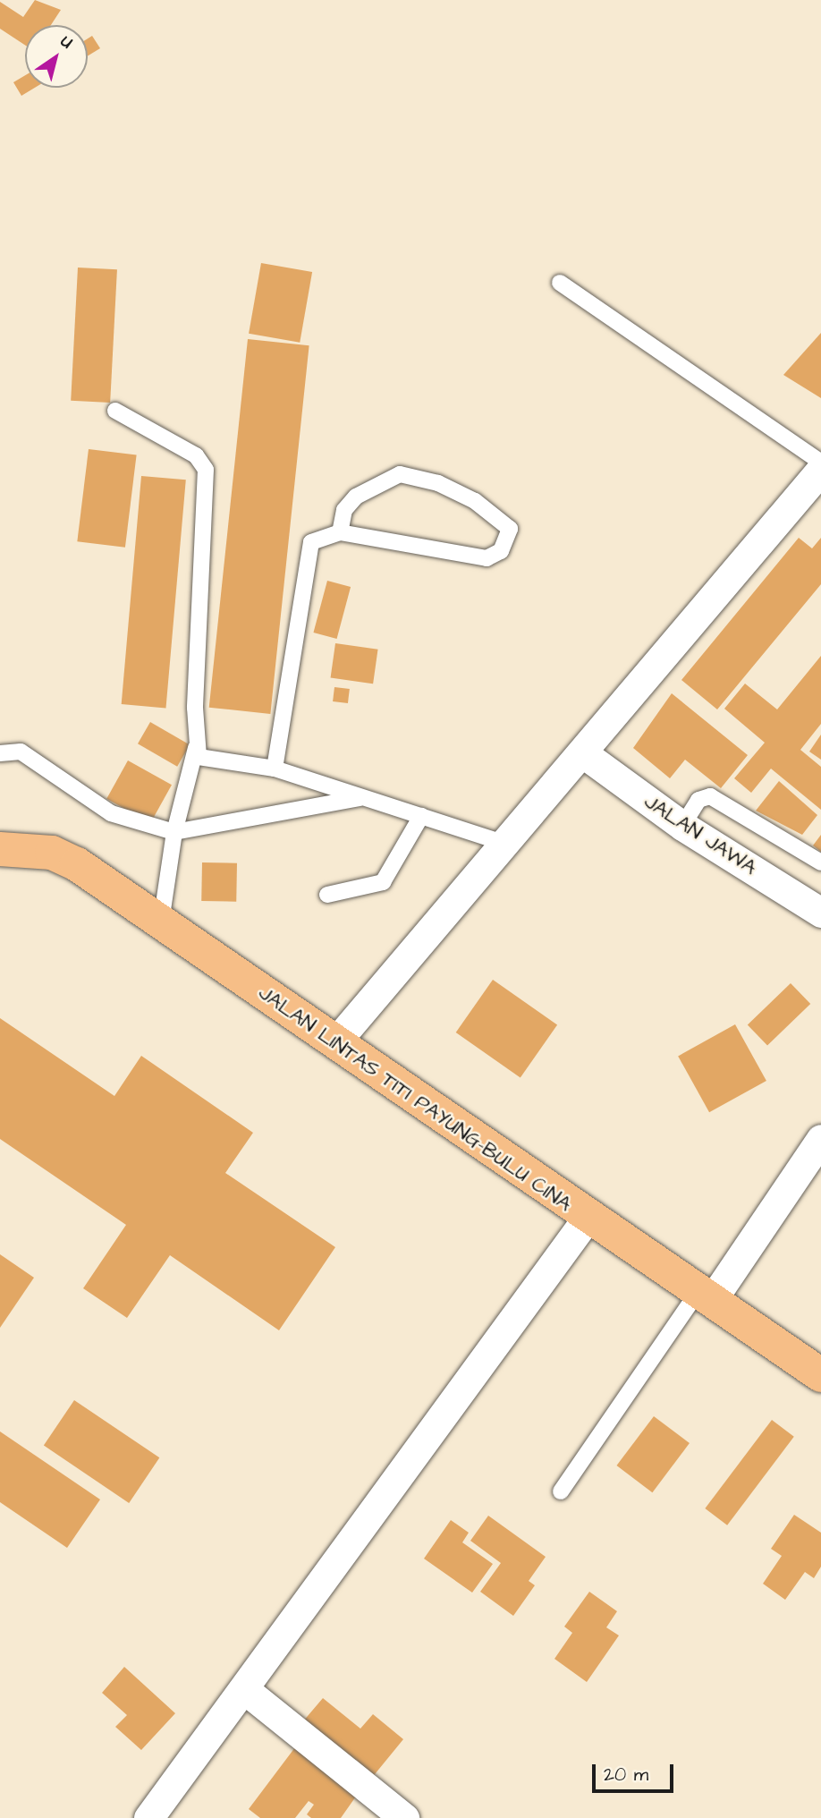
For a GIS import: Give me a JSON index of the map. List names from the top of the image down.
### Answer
{
  "streets": {
    "main road": ["JALAN LINTAS TITI PAYUNG–BULU CINA"],
    "street": ["JALAN JAWA"]
  },
  "scale_bar": "20 m",
  "north": "top right"
}
